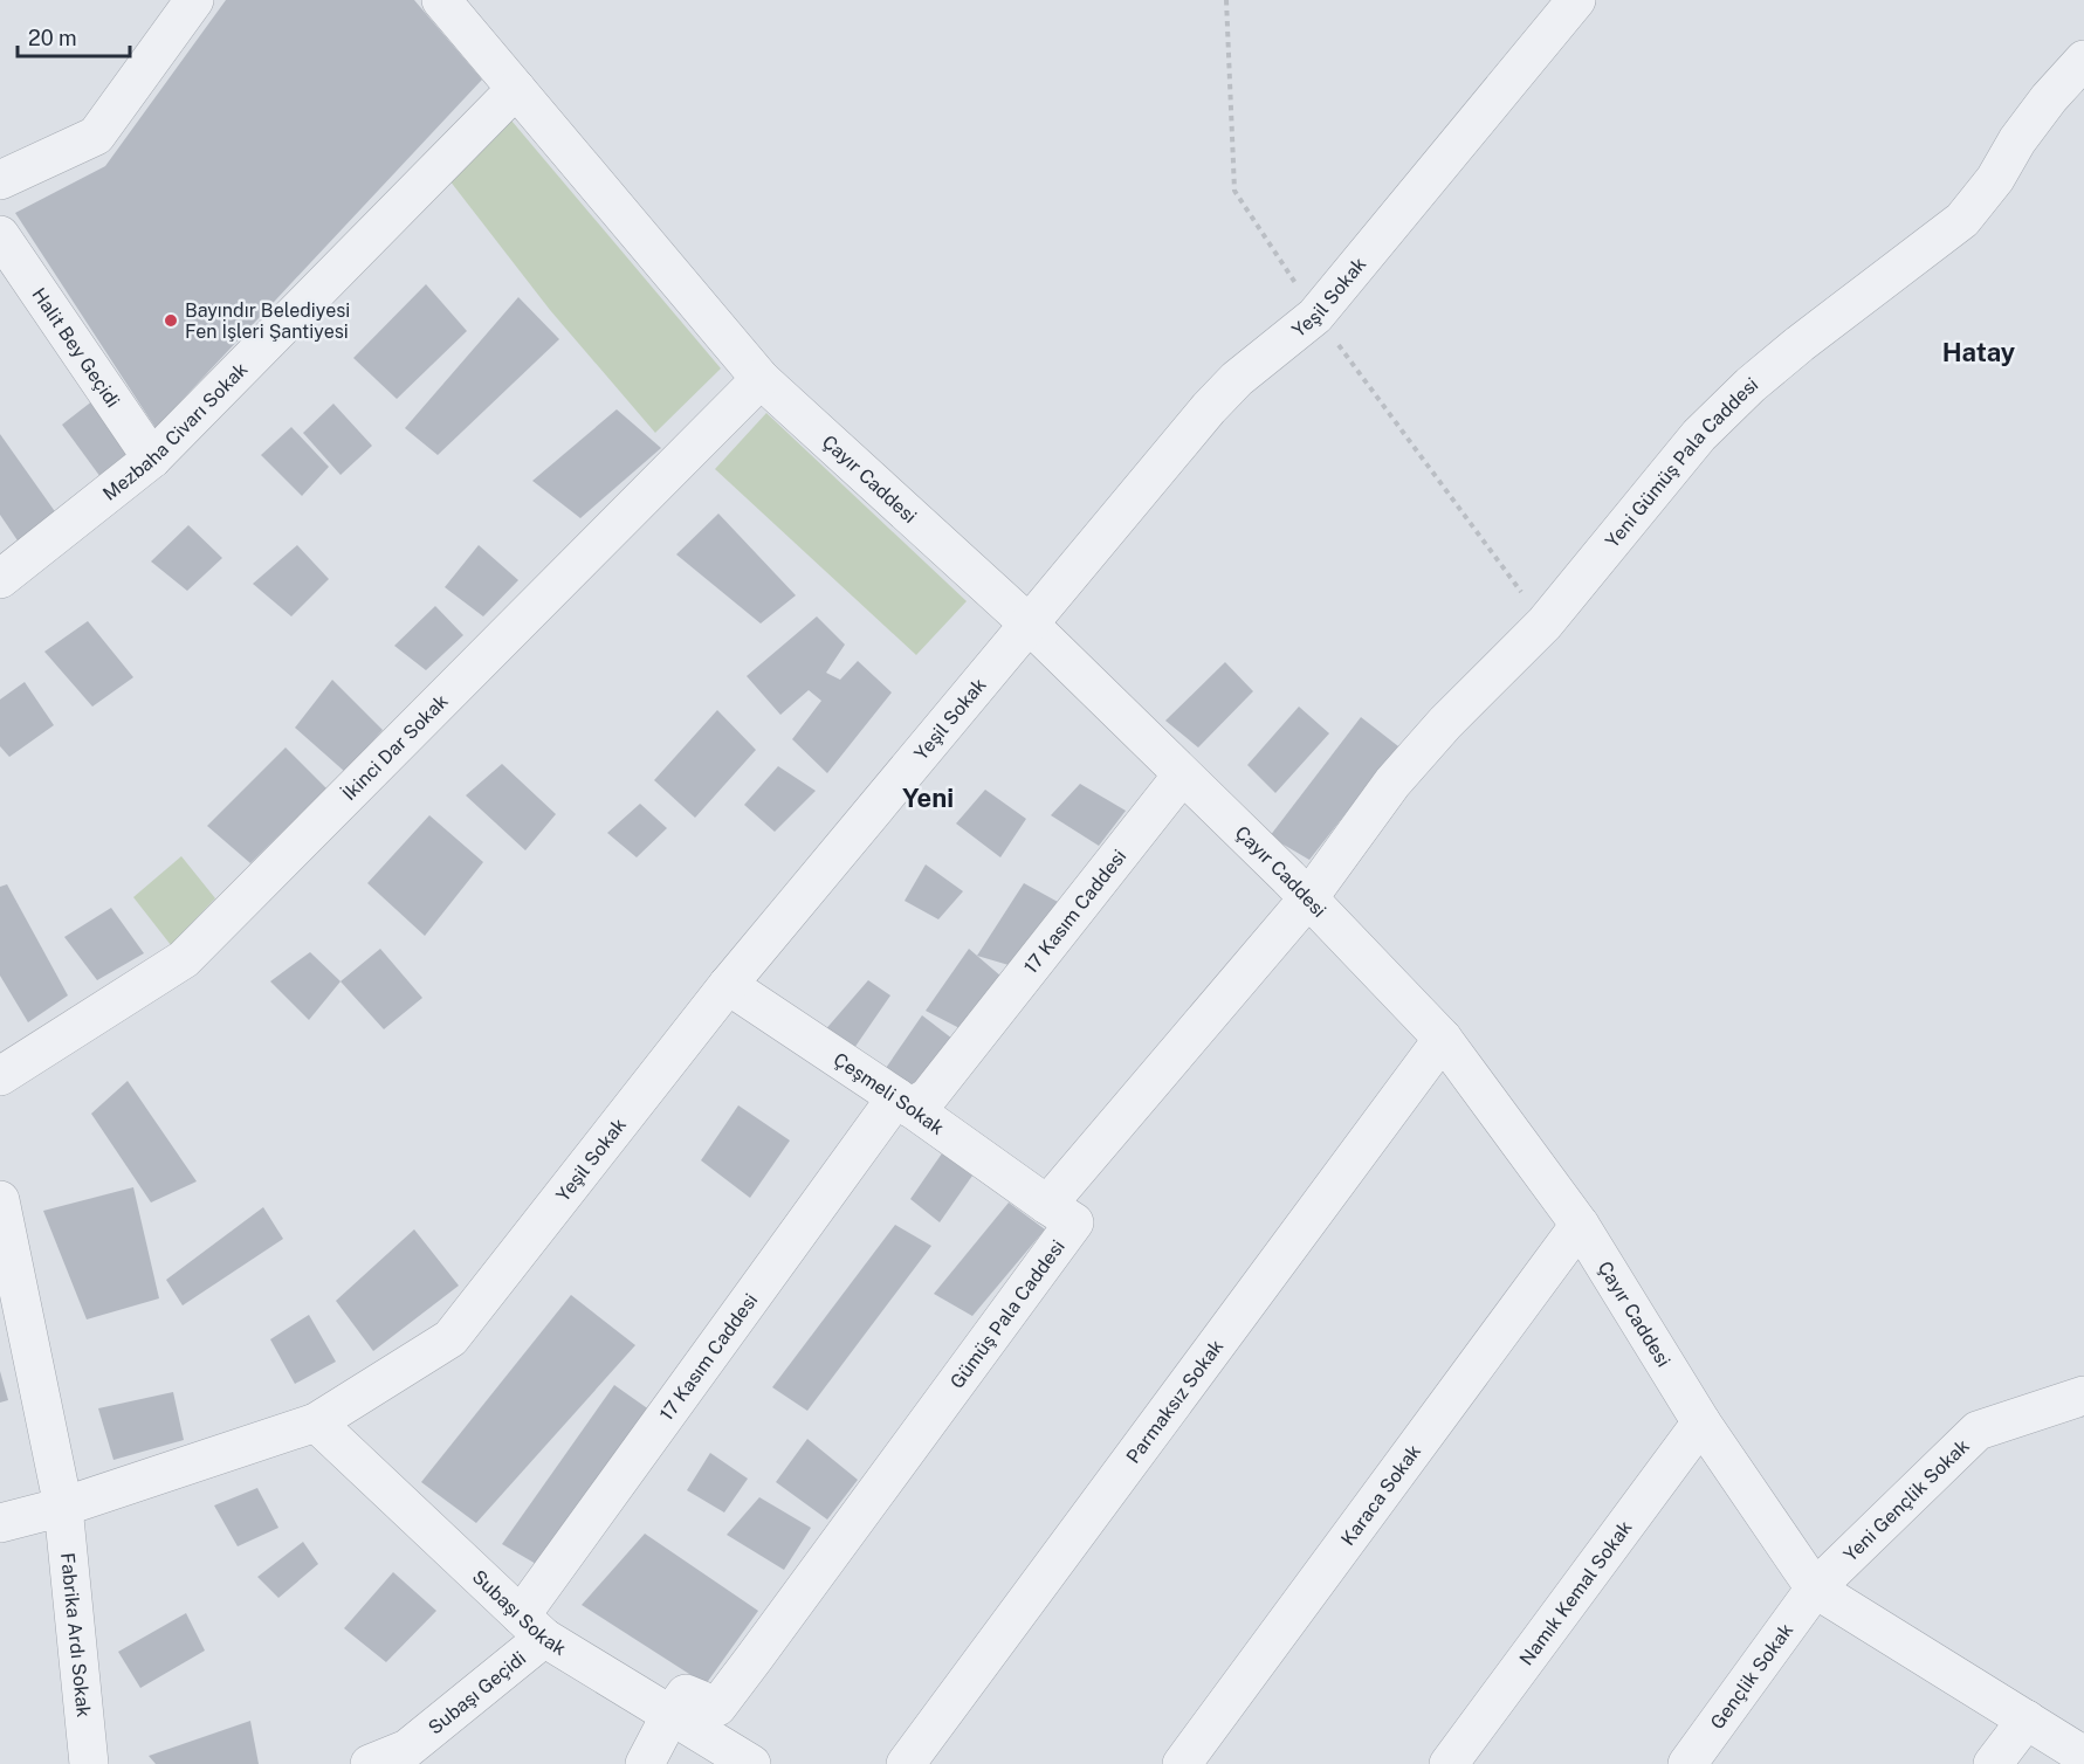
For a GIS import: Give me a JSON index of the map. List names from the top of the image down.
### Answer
{
  "streets": {
    "street": [
      "Yeşil Sokak",
      "Halit Bey Geçidi",
      "Mezbaha Civarı Sokak",
      "Yeni Gümüş Pala Caddesi",
      "Çayır Caddesi",
      "İkinci Dar Sokak",
      "17 Kasım Caddesi",
      "Çeşmeli Sokak",
      "Gümüş Pala Caddesi",
      "Parmaksız Sokak",
      "Karaca Sokak",
      "Yeni Gençlik Sokak",
      "Namık Kemal Sokak",
      "Subaşı Sokak",
      "Fabrika Ardı Sokak",
      "Gençlik Sokak",
      "Subaşı Geçidi"
    ]
  },
  "crossings": [
    ["Yeşil Sokak", "Çayır Caddesi"],
    ["Yeşil Sokak", "Çeşmeli Sokak"],
    ["Yeşil Sokak", "Subaşı Sokak"],
    ["Yeşil Sokak", "Fabrika Ardı Sokak"],
    ["Halit Bey Geçidi", "Mezbaha Civarı Sokak"],
    ["Mezbaha Civarı Sokak", "Çayır Caddesi"],
    ["Yeni Gümüş Pala Caddesi", "Çayır Caddesi"],
    ["Çayır Caddesi", "İkinci Dar Sokak"],
    ["Çayır Caddesi", "17 Kasım Caddesi"],
    ["Çayır Caddesi", "Parmaksız Sokak"],
    ["Çayır Caddesi", "Karaca Sokak"],
    ["Çayır Caddesi", "Yeni Gençlik Sokak"],
    ["Çayır Caddesi", "Namık Kemal Sokak"],
    ["Çayır Caddesi", "Gençlik Sokak"],
    ["17 Kasım Caddesi", "Çeşmeli Sokak"],
    ["17 Kasım Caddesi", "Subaşı Sokak"],
    ["17 Kasım Caddesi", "Subaşı Geçidi"],
    ["Çeşmeli Sokak", "Gümüş Pala Caddesi"],
    ["Gümüş Pala Caddesi", "Subaşı Sokak"],
    ["Yeni Gençlik Sokak", "Gençlik Sokak"],
    ["Subaşı Sokak", "Subaşı Geçidi"]
  ],
  "districts": ["Hatay", "Yeni"],
  "places": ["Bayındır Belediyesi Fen İşleri Şantiyesi"],
  "scale_bar": "20 m"
}
